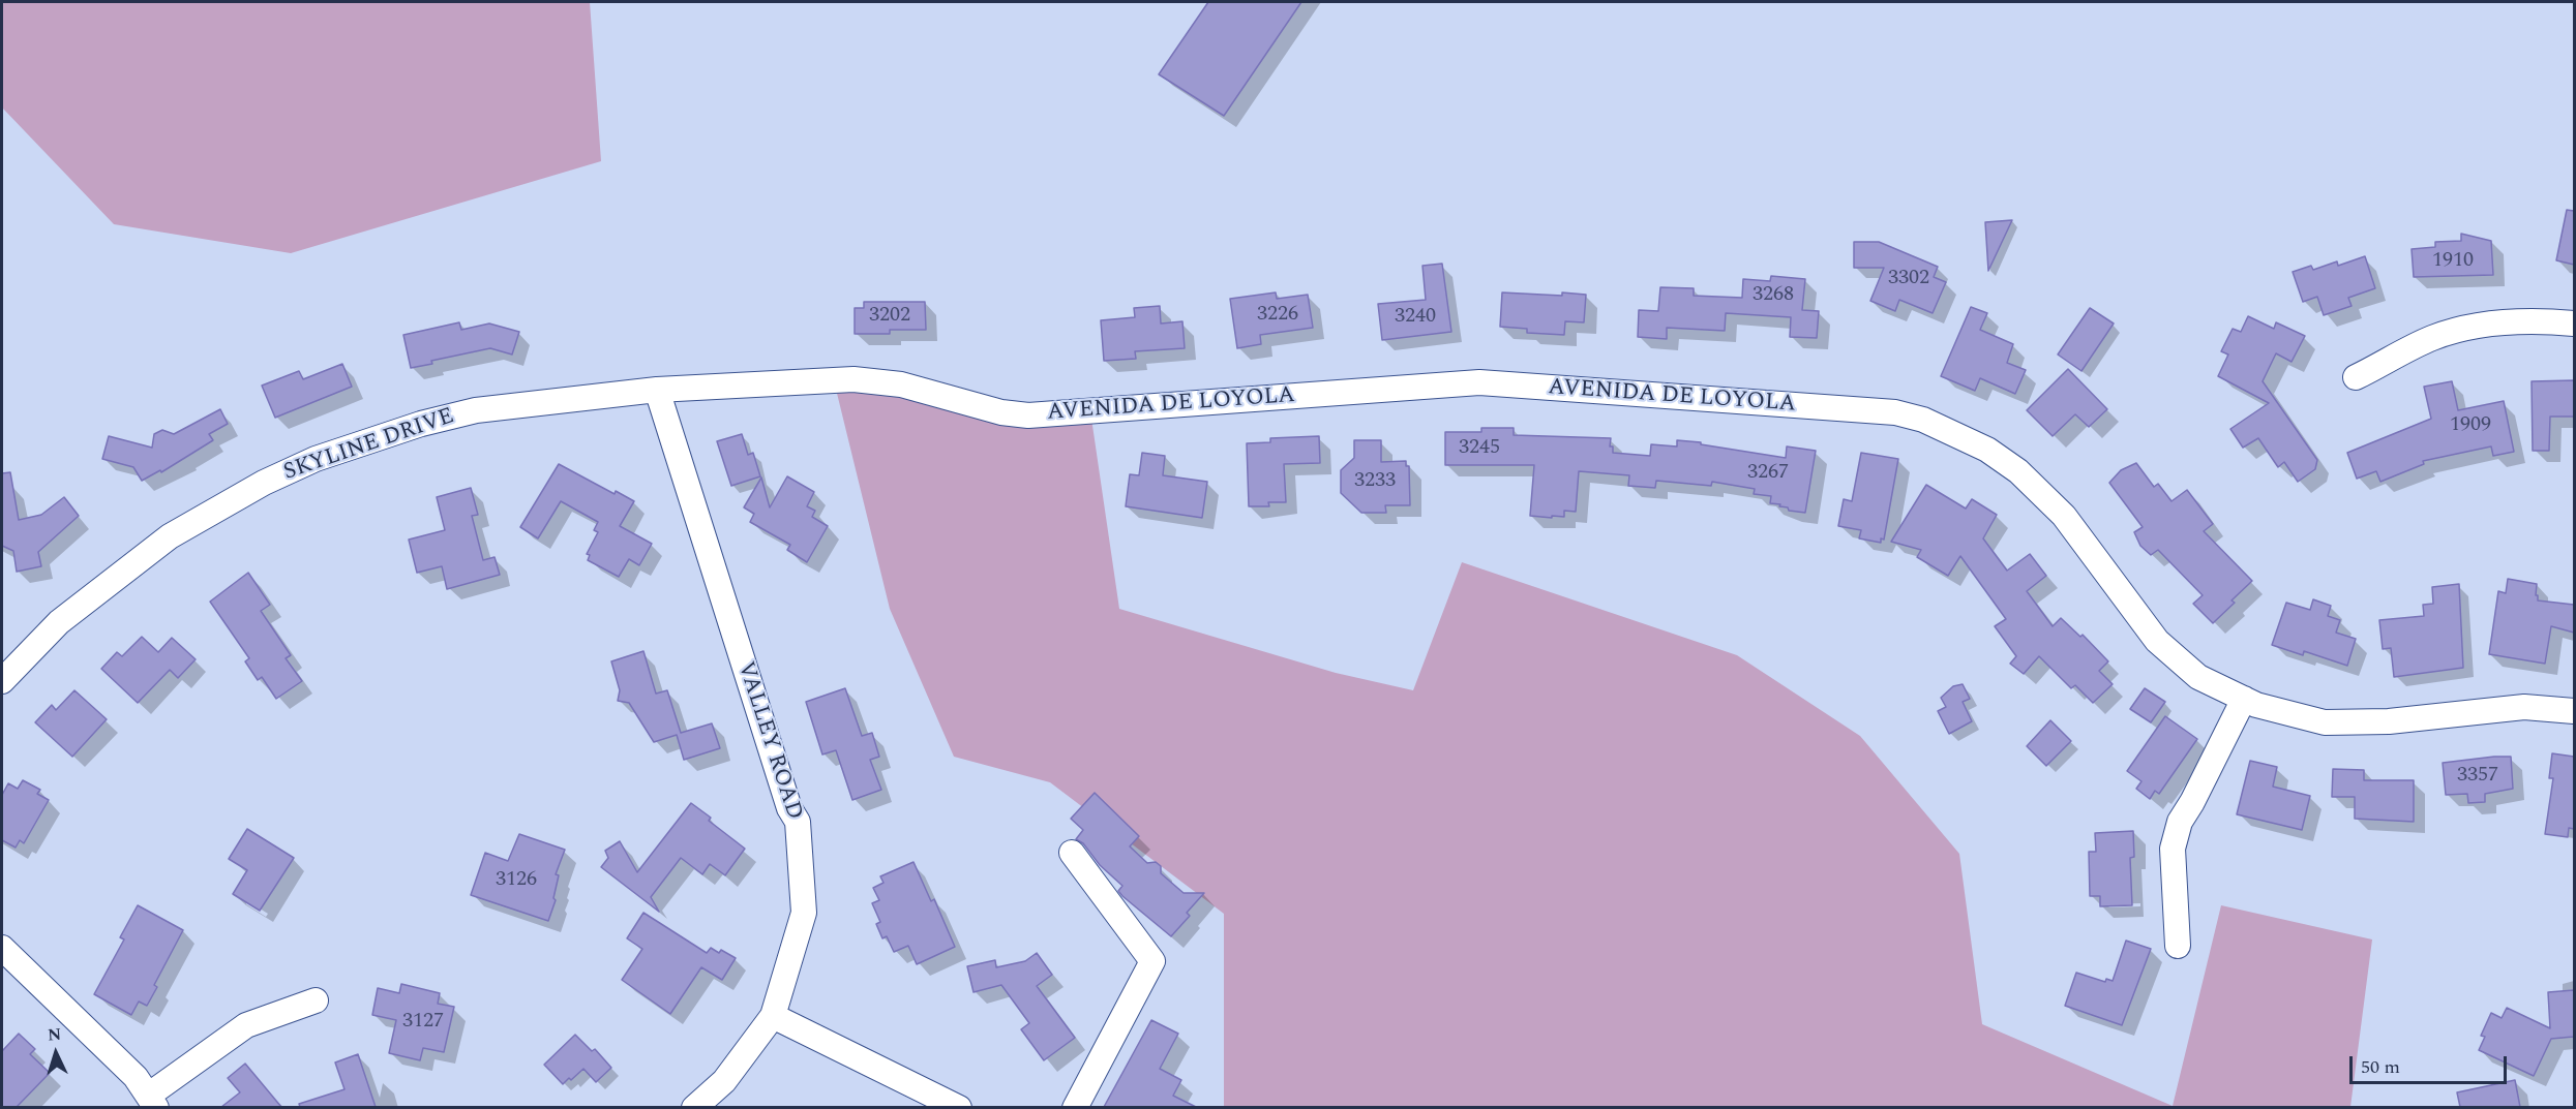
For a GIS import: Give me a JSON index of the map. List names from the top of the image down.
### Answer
{
  "streets": {
    "street": ["AVENIDA DE LOYOLA", "SKYLINE DRIVE", "VALLEY ROAD"]
  },
  "crossings": [
    ["AVENIDA DE LOYOLA", "SKYLINE DRIVE"],
    ["AVENIDA DE LOYOLA", "VALLEY ROAD"],
    ["SKYLINE DRIVE", "VALLEY ROAD"]
  ],
  "house_numbers": [
    "1910",
    "3302",
    "3268",
    "3226",
    "3202",
    "3240",
    "1909",
    "3245",
    "3267",
    "3233",
    "3357",
    "3126",
    "3127"
  ],
  "scale_bar": "50 m",
  "north": "top"
}
